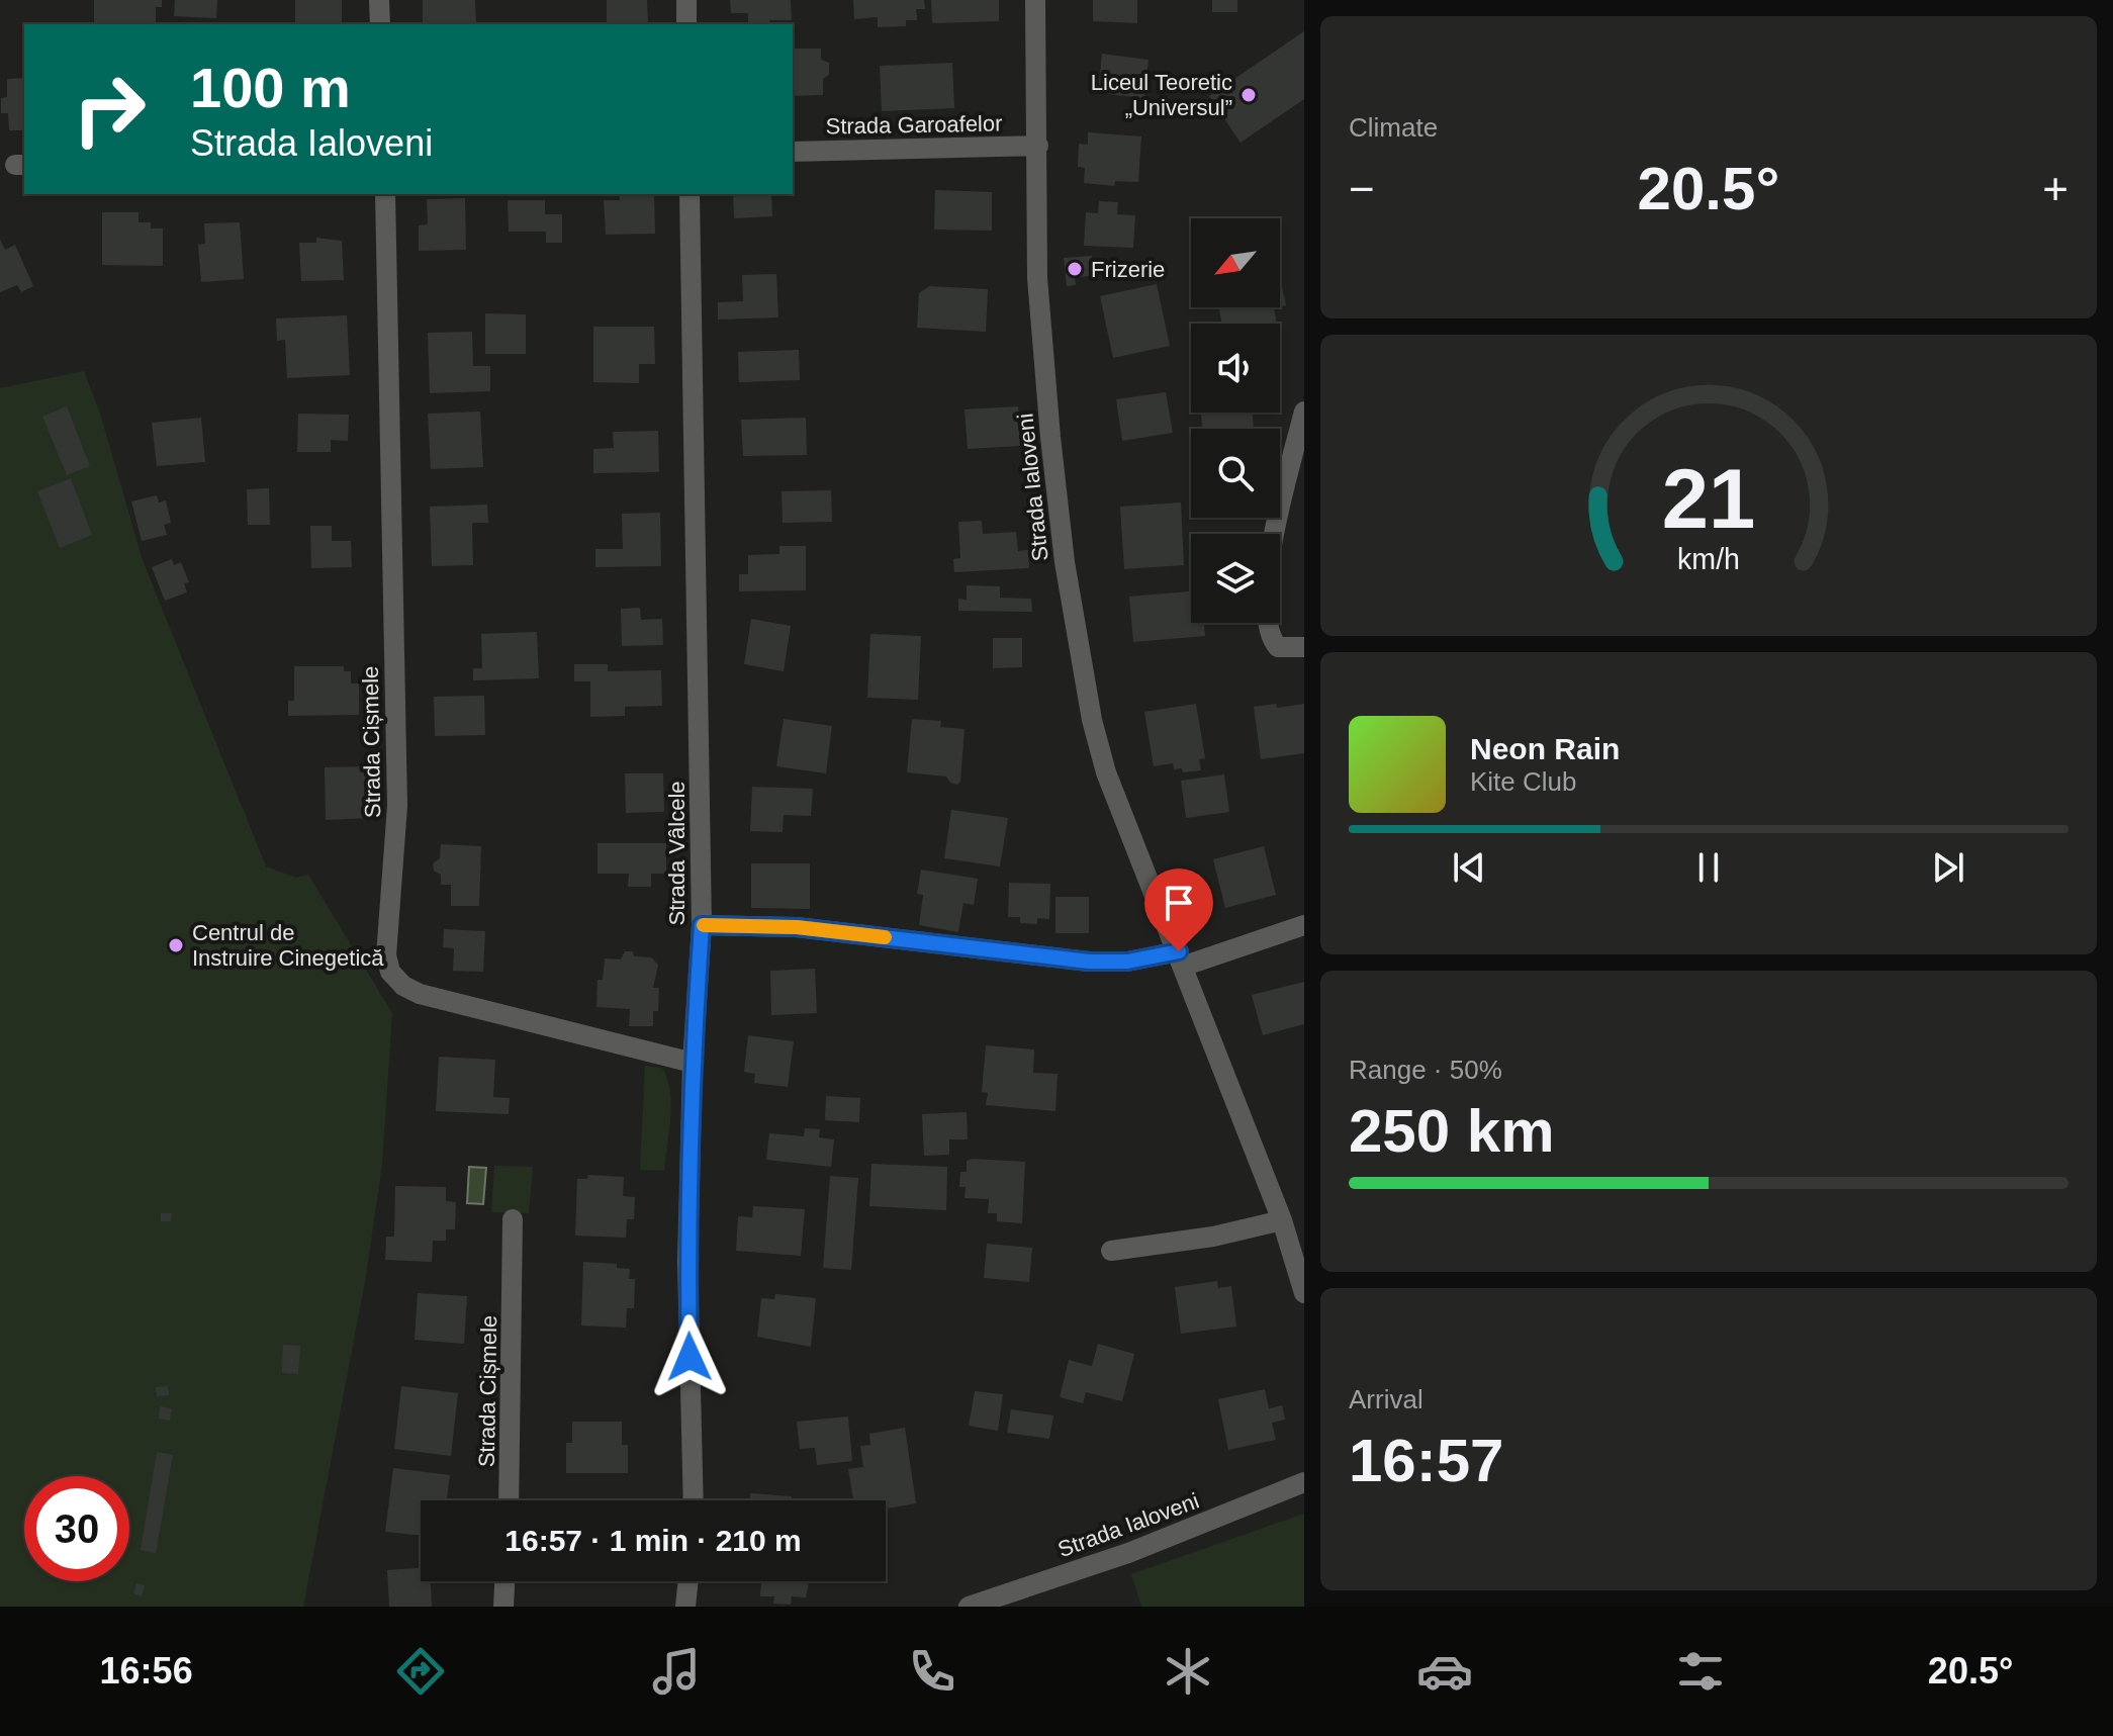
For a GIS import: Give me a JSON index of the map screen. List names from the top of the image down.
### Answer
{
  "streets": {
    "street": [
      "Strada Garoafelor",
      "Strada Ialoveni",
      "Strada Cișmele",
      "Strada Vâlcele"
    ]
  },
  "crossings": [
    ["Strada Garoafelor", "Strada Ialoveni"],
    ["Strada Cișmele", "Strada Vâlcele"]
  ],
  "places": ["Liceul Teoretic „Universul”", "Frizerie", "Centrul de Instruire Cinegetică"],
  "north": "bottom left",
  "page": {
    "tile": [
      "Climate",
      ["Range · 50%", "250 km"],
      ["Arrival", "16:57"]
    ],
    "turn": ["100 m", "Strada Ialoveni"],
    "heat": ["−", "20.5°", "+"],
    "song": ["Neon Rain", "Kite Club"],
    "limit": "30",
    "trip": "16:57 · 1 min · 210 m",
    "tabs": ["16:56", "20.5°"],
    "gauge": ["21", "km/h"]
  }
}
